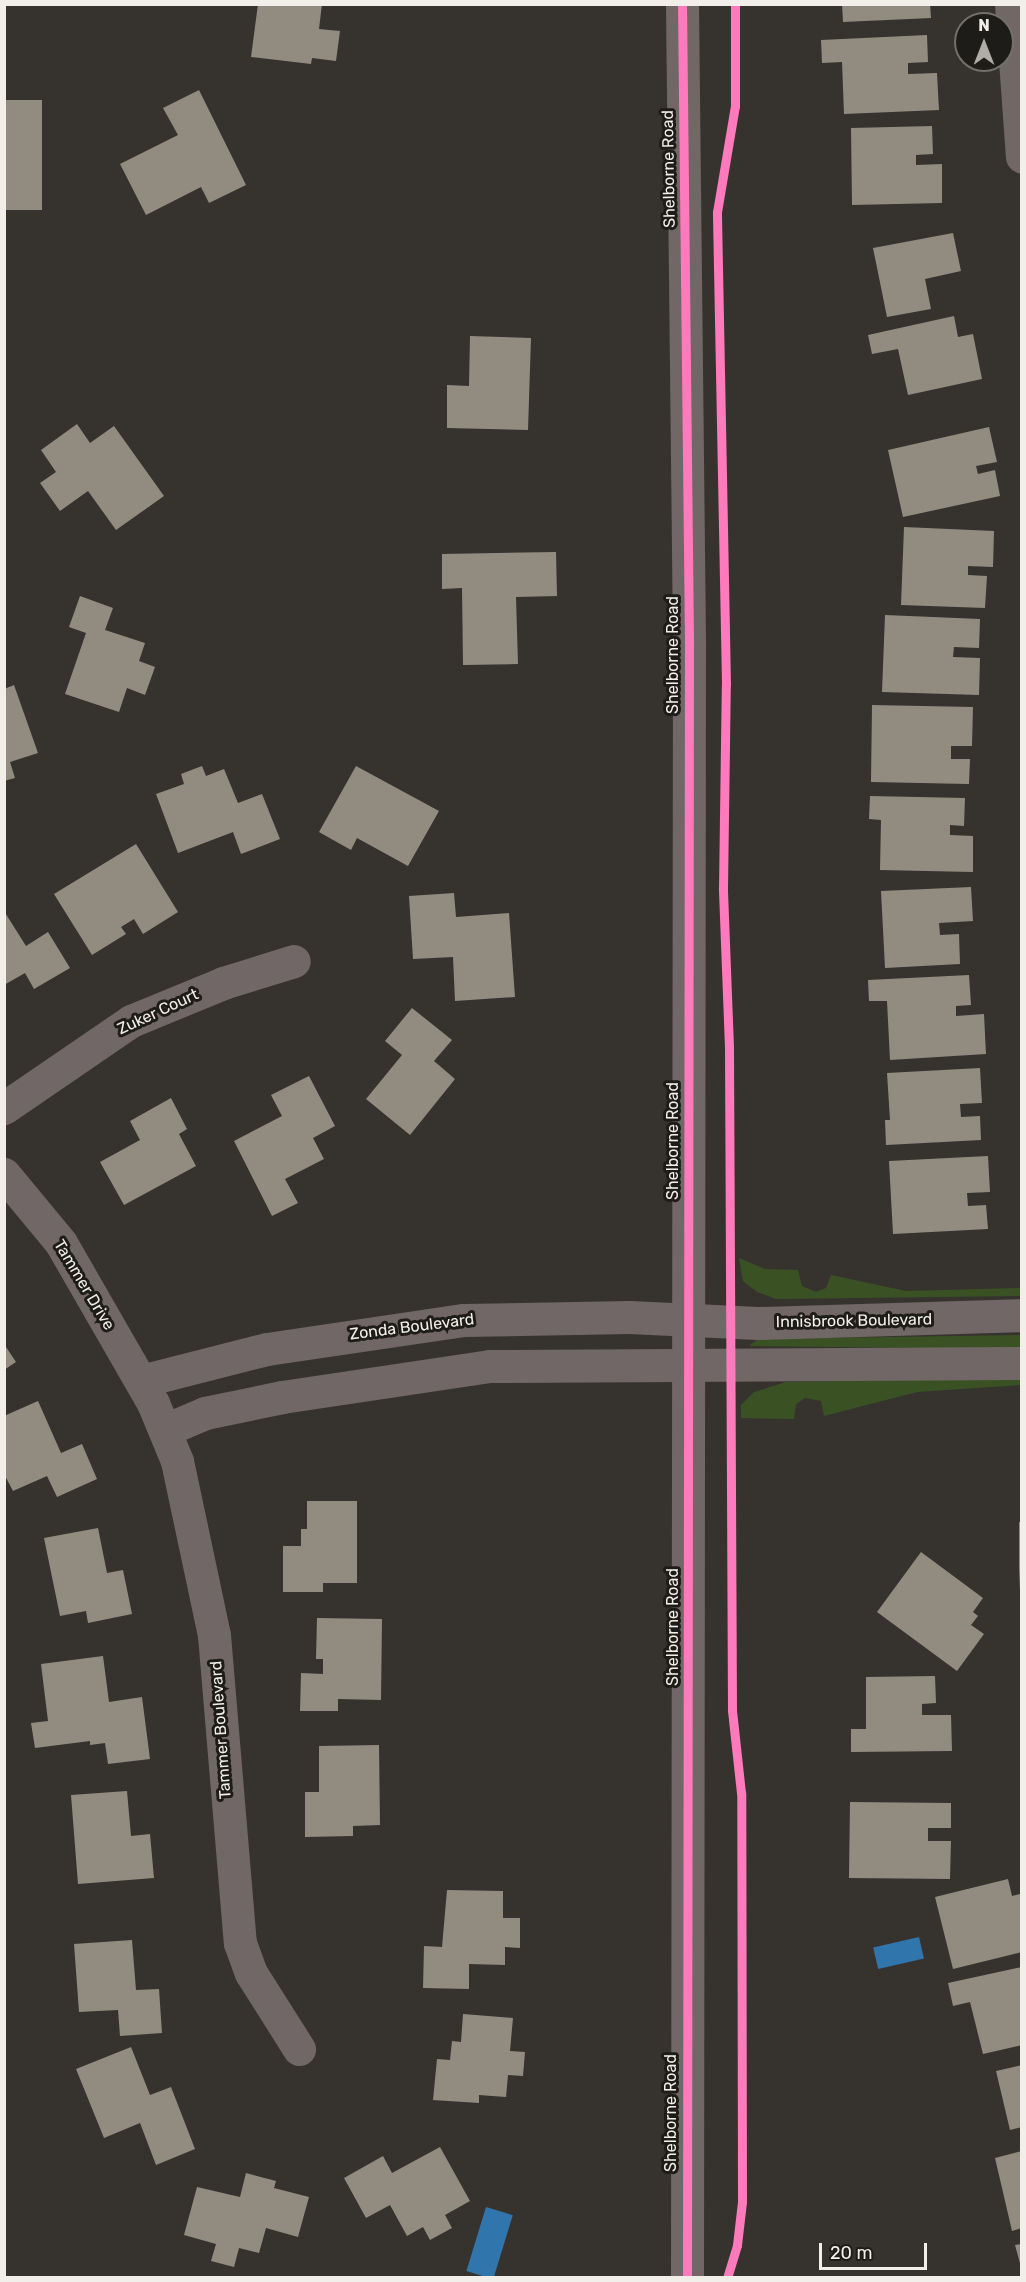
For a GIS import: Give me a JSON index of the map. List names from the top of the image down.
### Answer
{
  "streets": {
    "street": [
      "Shelborne Road",
      "Zuker Court",
      "Tammer Drive",
      "Innisbrook Boulevard",
      "Zonda Boulevard",
      "Tammer Boulevard"
    ]
  },
  "crossings": [
    ["Shelborne Road", "Innisbrook Boulevard"],
    ["Shelborne Road", "Zonda Boulevard"],
    ["Tammer Drive", "Zonda Boulevard"],
    ["Tammer Drive", "Tammer Boulevard"],
    ["Innisbrook Boulevard", "Zonda Boulevard"],
    ["Zonda Boulevard", "Tammer Boulevard"]
  ],
  "scale_bar": "20 m",
  "north": "top"
}
